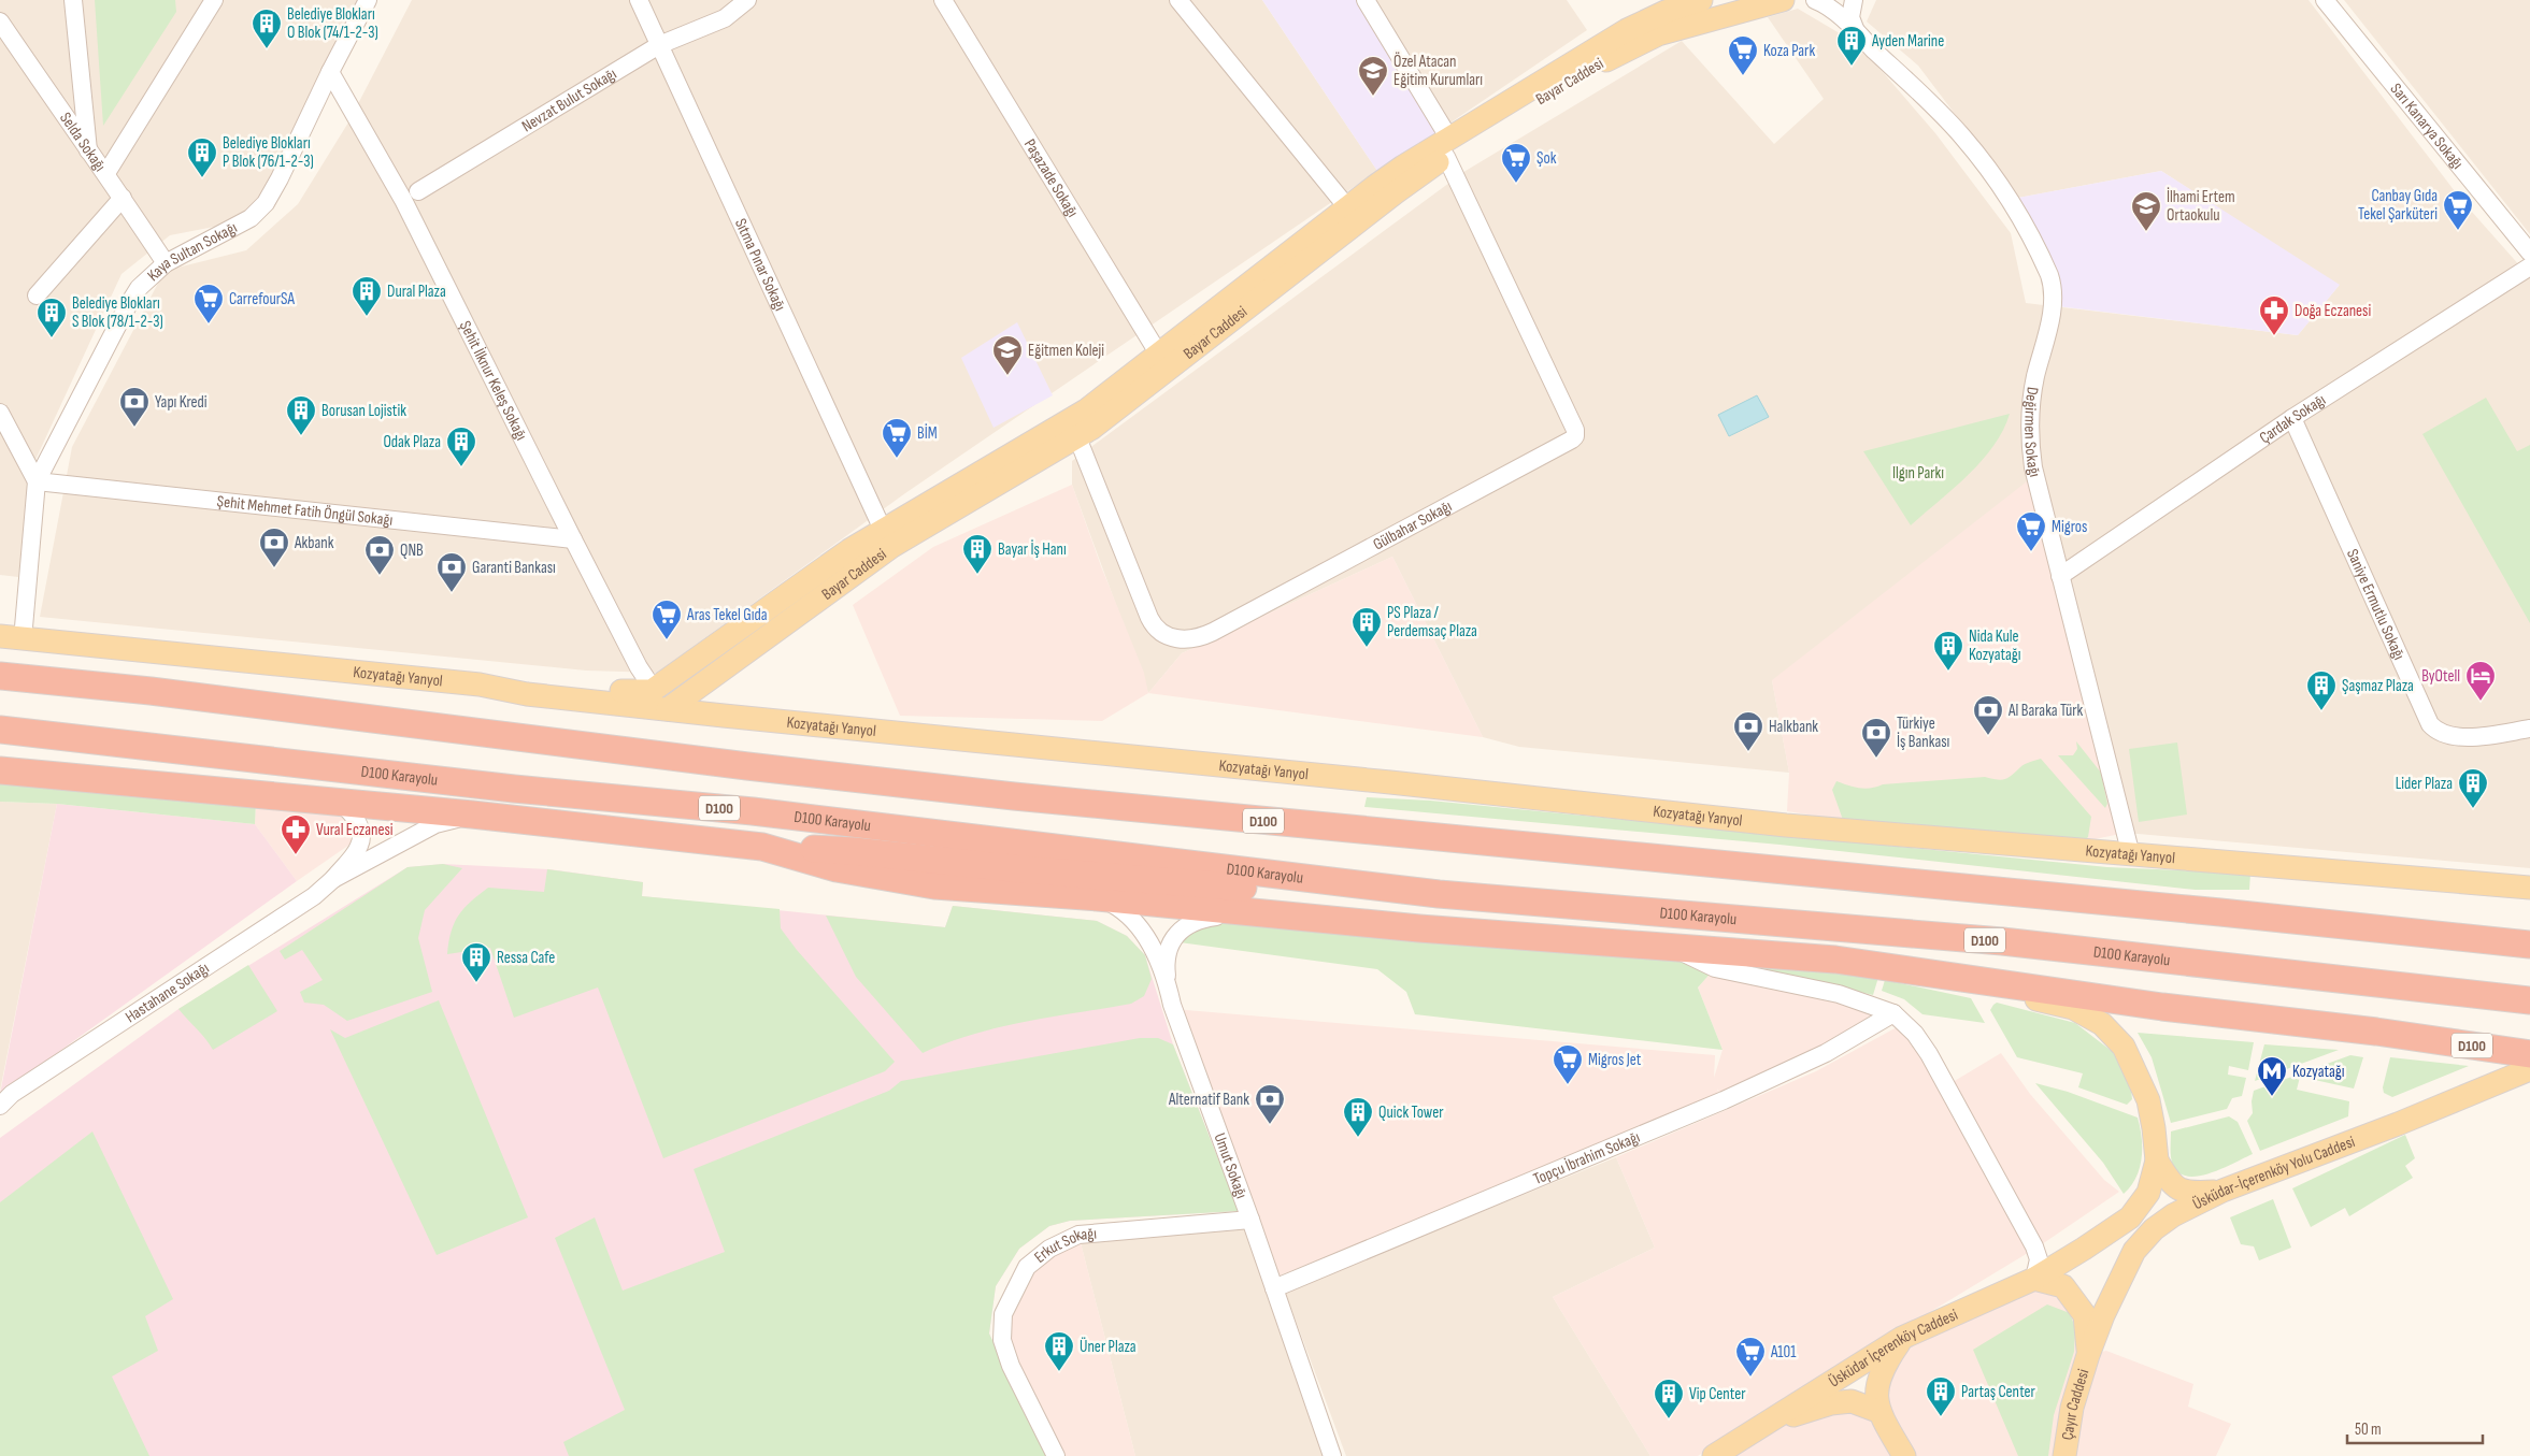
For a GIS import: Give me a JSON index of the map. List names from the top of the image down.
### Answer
{
  "streets": {
    "highway": ["D100 Karayolu", "D100"],
    "main road": [
      "Bayar Caddesi",
      "Kozyatağı Yanyol",
      "Üsküdar-İçerenköy Yolu Caddesi",
      "Üsküdar İçerenköy Caddesi",
      "Çayır Caddesi"
    ],
    "street": [
      "Nevzat Bulut Sokağı",
      "Sarı Kanarya Sokağı",
      "Selda Sokağı",
      "Paşazade Sokağı",
      "Kaya Sultan Sokağı",
      "Sıtma Pınar Sokağı",
      "Şehit İlknur Keleş Sokağı",
      "Çardak Sokağı",
      "Değirmen Sokağı",
      "Şehit Mehmet Fatih Öngül Sokağı",
      "Gülbahar Sokağı",
      "Saniye Ermutlu Sokağı",
      "Hastahane Sokağı",
      "Topçu İbrahim Sokağı",
      "Umut Sokağı",
      "Erkut Sokağı"
    ]
  },
  "crossings": [
    ["Bayar Caddesi", "Paşazade Sokağı"],
    ["Bayar Caddesi", "Sıtma Pınar Sokağı"],
    ["Bayar Caddesi", "Şehit İlknur Keleş Sokağı"],
    ["Bayar Caddesi", "Gülbahar Sokağı"],
    ["Bayar Caddesi", "Kozyatağı Yanyol"],
    ["Nevzat Bulut Sokağı", "Sıtma Pınar Sokağı"],
    ["Selda Sokağı", "Kaya Sultan Sokağı"],
    ["Kaya Sultan Sokağı", "Şehit İlknur Keleş Sokağı"],
    ["Kaya Sultan Sokağı", "Şehit Mehmet Fatih Öngül Sokağı"],
    ["Kaya Sultan Sokağı", "Kozyatağı Yanyol"],
    ["Şehit İlknur Keleş Sokağı", "Şehit Mehmet Fatih Öngül Sokağı"],
    ["Çardak Sokağı", "Değirmen Sokağı"],
    ["Çardak Sokağı", "Saniye Ermutlu Sokağı"],
    ["Değirmen Sokağı", "Kozyatağı Yanyol"],
    ["D100", "Hastahane Sokağı"],
    ["D100", "Umut Sokağı"],
    ["Topçu İbrahim Sokağı", "Umut Sokağı"],
    ["Umut Sokağı", "Erkut Sokağı"],
    ["Üsküdar-İçerenköy Yolu Caddesi", "Çayır Caddesi"]
  ],
  "parks": ["Ilgın Parkı"],
  "places": {
    "building": [
      "Belediye Blokları O Blok (74/1-2-3)",
      "Ayden Marine",
      "Belediye Blokları P Blok (76/1-2-3)",
      "Dural Plaza",
      "Belediye Blokları S Blok (78/1-2-3)",
      "Borusan Lojistik",
      "Odak Plaza",
      "Bayar İş Hanı",
      "PS Plaza / Perdemsaç Plaza",
      "Nida Kule Kozyatağı",
      "Şaşmaz Plaza",
      "Lider Plaza",
      "Ressa Cafe",
      "Quick Tower",
      "Üner Plaza",
      "Partaş Center",
      "Vip Center"
    ],
    "supermarket": [
      "Koza Park",
      "Şok",
      "Canbay Gıda Tekel Şarküteri",
      "CarrefourSA",
      "BİM",
      "Migros",
      "Aras Tekel Gıda",
      "Migros Jet",
      "A101"
    ],
    "school or university": ["Özel Atacan Eğitim Kurumları", "İlhami Ertem Ortaokulu", "Eğitmen Koleji"],
    "pharmacy": ["Doğa Eczanesi", "Vural Eczanesi"],
    "bank": [
      "Yapı Kredi",
      "Akbank",
      "QNB",
      "Garanti Bankası",
      "Al Baraka Türk",
      "Halkbank",
      "Türkiye İş Bankası",
      "Alternatif Bank"
    ],
    "hotel": ["ByOtell"],
    "metro station": ["Kozyatağı"]
  },
  "scale_bar": "50 m"
}
